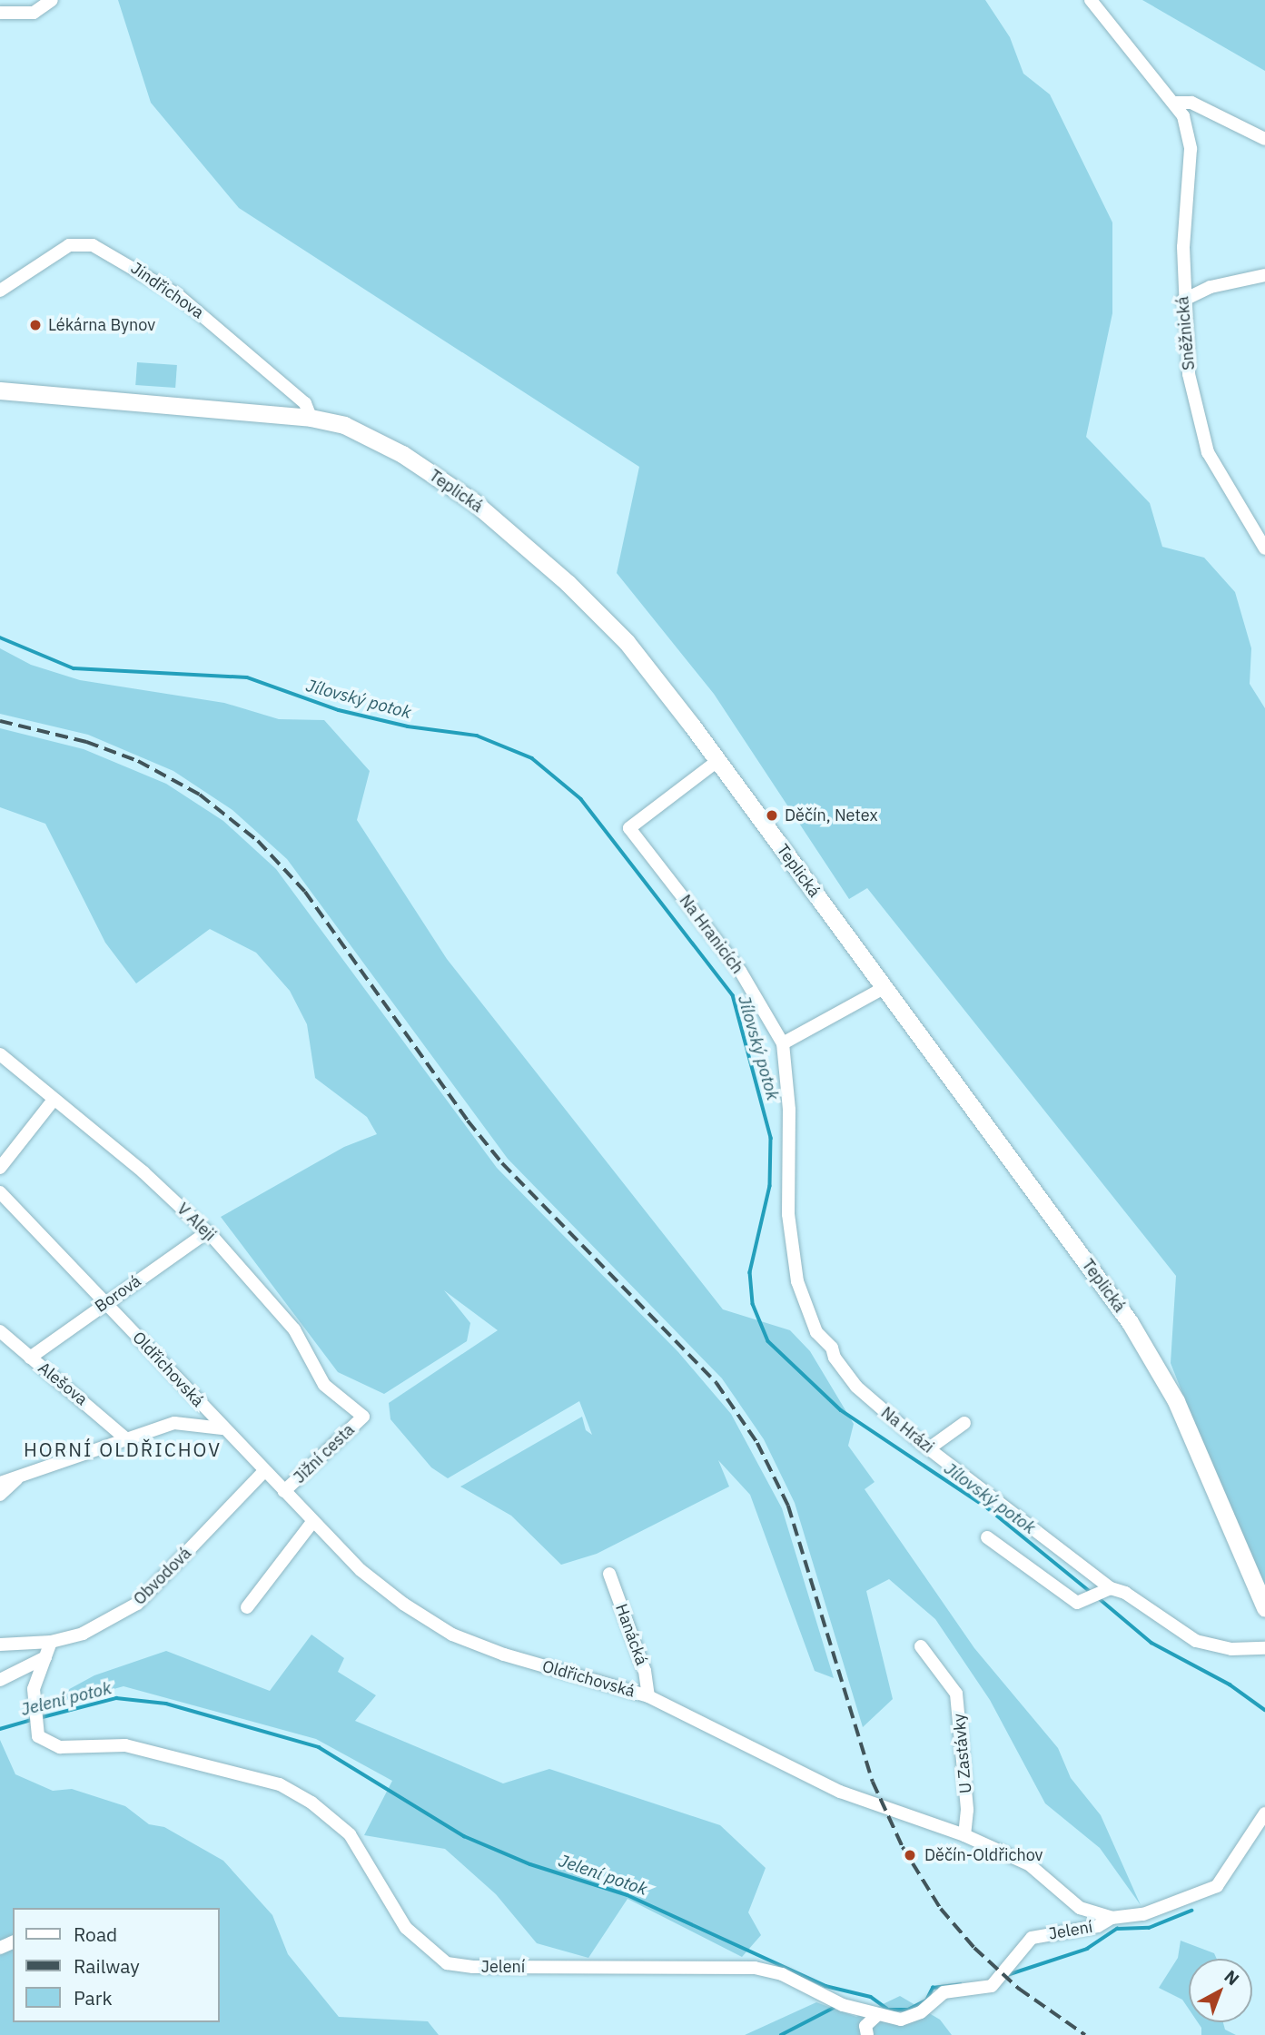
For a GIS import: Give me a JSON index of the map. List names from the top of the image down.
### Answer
{
  "streets": {
    "main road": ["Teplická"],
    "street": [
      "Jindřichova",
      "Sněžnická",
      "Na Hranicích",
      "V Aleji",
      "Borová",
      "Oldřichovská",
      "Alešova",
      "Na Hrázi",
      "Jižní cesta",
      "Obvodová",
      "Hanácká",
      "U Zastávky",
      "Jelení"
    ]
  },
  "crossings": [
    ["Jindřichova", "Teplická"],
    ["Teplická", "Na Hranicích"],
    ["Na Hranicích", "Na Hrázi"],
    ["V Aleji", "Borová"],
    ["V Aleji", "Jižní cesta"],
    ["Borová", "Oldřichovská"],
    ["Borová", "Alešova"],
    ["Oldřichovská", "Jižní cesta"],
    ["Oldřichovská", "Obvodová"],
    ["Oldřichovská", "Hanácká"],
    ["Oldřichovská", "U Zastávky"],
    ["Oldřichovská", "Jelení"],
    ["Obvodová", "Jelení"]
  ],
  "districts": ["HORNÍ OLDŘICHOV"],
  "water": ["Jílovský potok", "Jelení potok"],
  "places": ["Lékárna Bynov", "Děčín, Netex", "Děčín-Oldřichov"],
  "legend": ["Road", "Railway", "Park"],
  "north": "top right"
}
